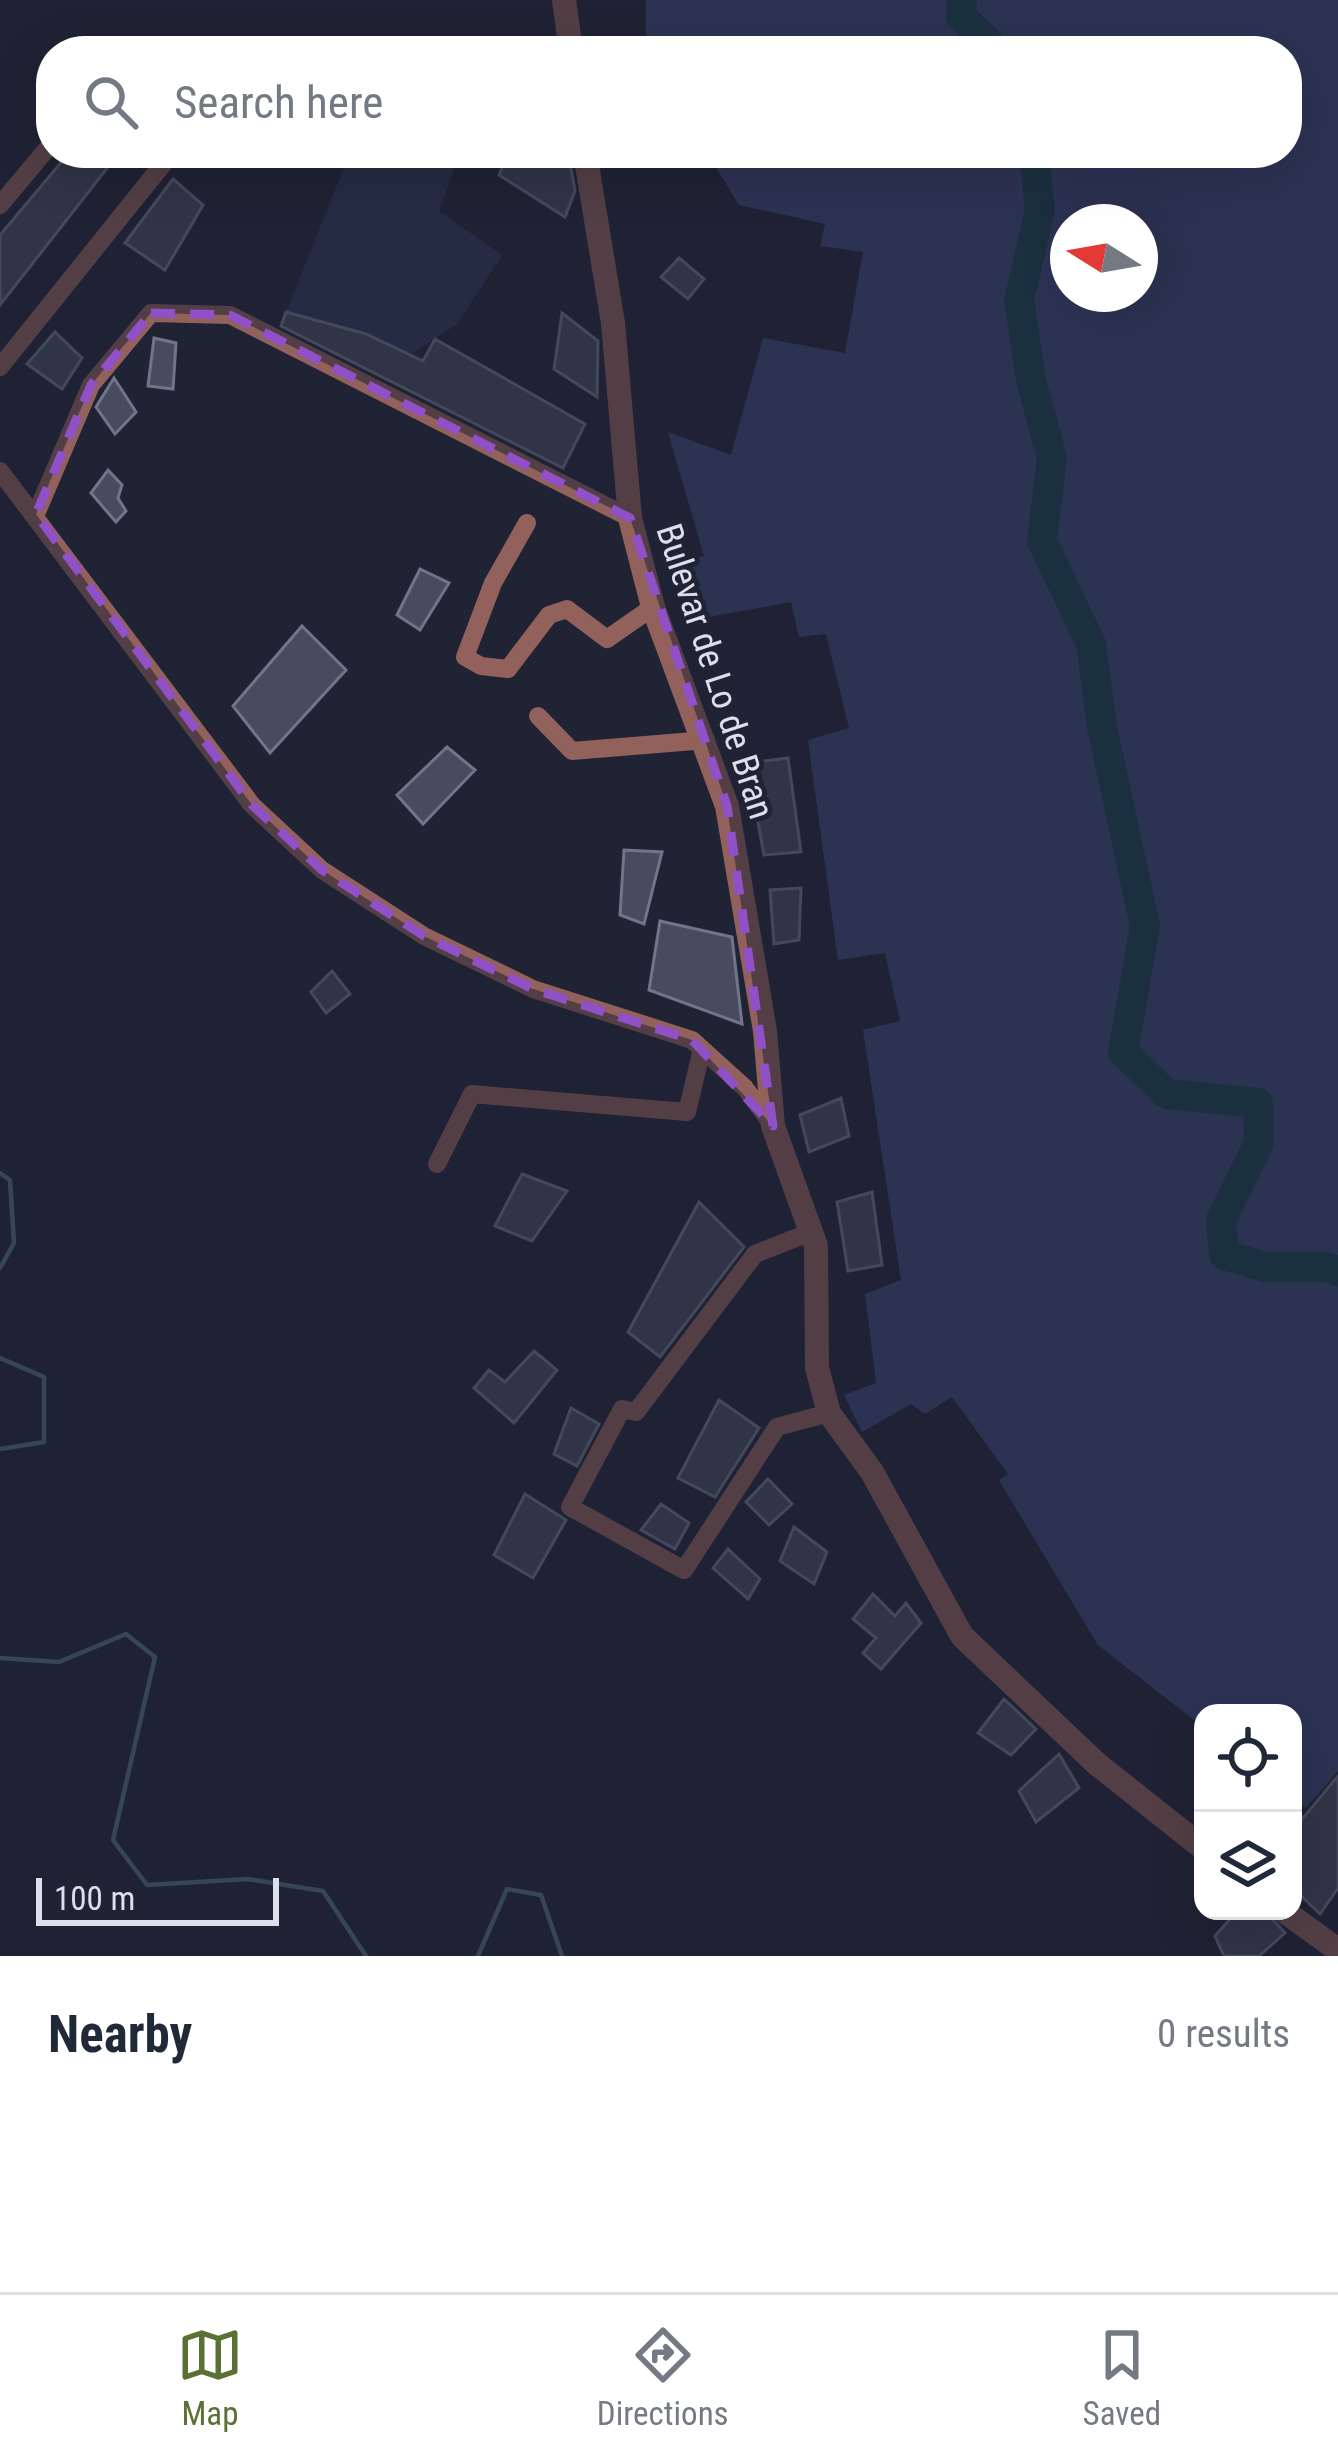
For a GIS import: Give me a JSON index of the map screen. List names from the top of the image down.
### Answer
{
  "streets": {
    "street": ["Bulevar de Lo de Bran"]
  },
  "scale_bar": "100 m",
  "north": "left",
  "page": {
    "search": "Search here",
    "scale": "100 m",
    "heading": ["Nearby", "0 results"],
    "nav": ["Map", "Directions", "Saved"]
  }
}
